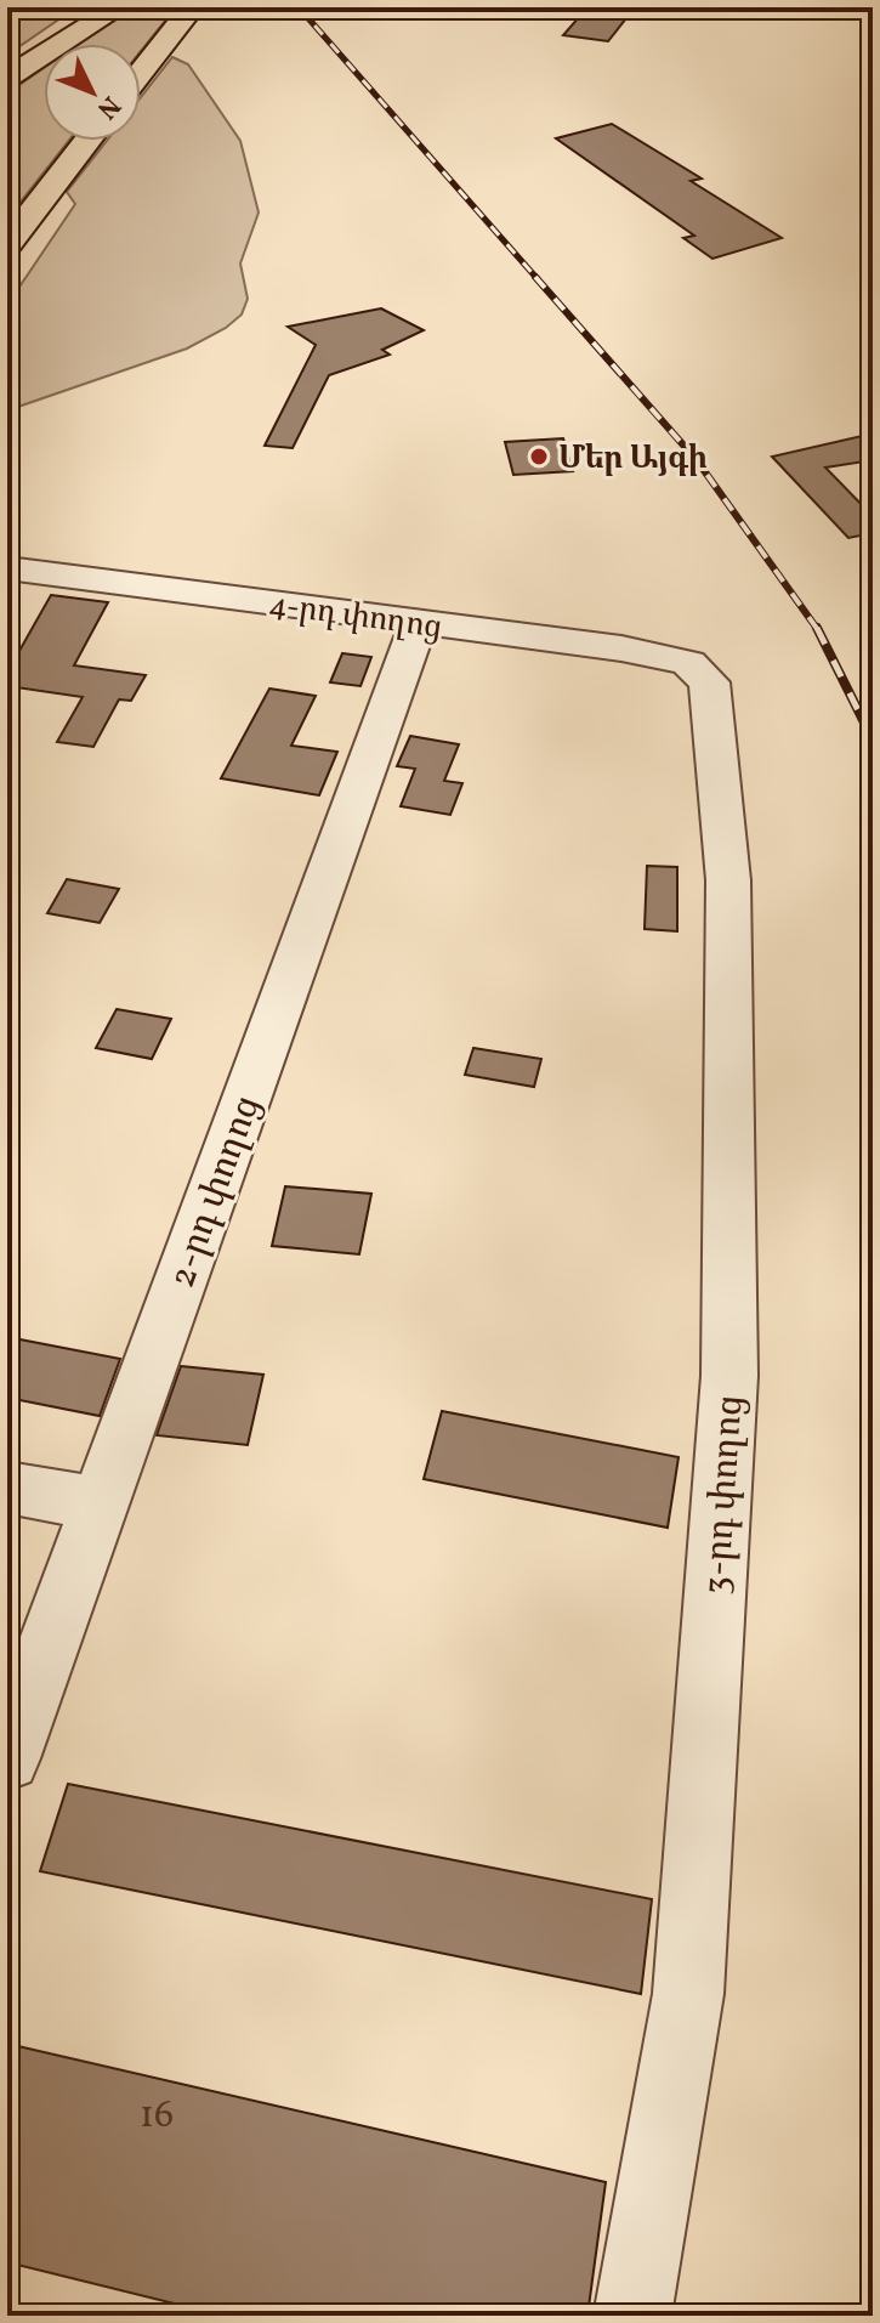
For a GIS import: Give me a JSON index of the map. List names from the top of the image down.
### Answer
{
  "streets": {
    "street": ["4-րդ փողոց", "2-րդ փողոց", "3-րդ փողոց"]
  },
  "crossings": [
    ["4-րդ փողոց", "2-րդ փողոց"],
    ["4-րդ փողոց", "3-րդ փողոց"]
  ],
  "places": ["Մեր Այգի"],
  "house_numbers": ["16"],
  "north": "bottom right"
}
